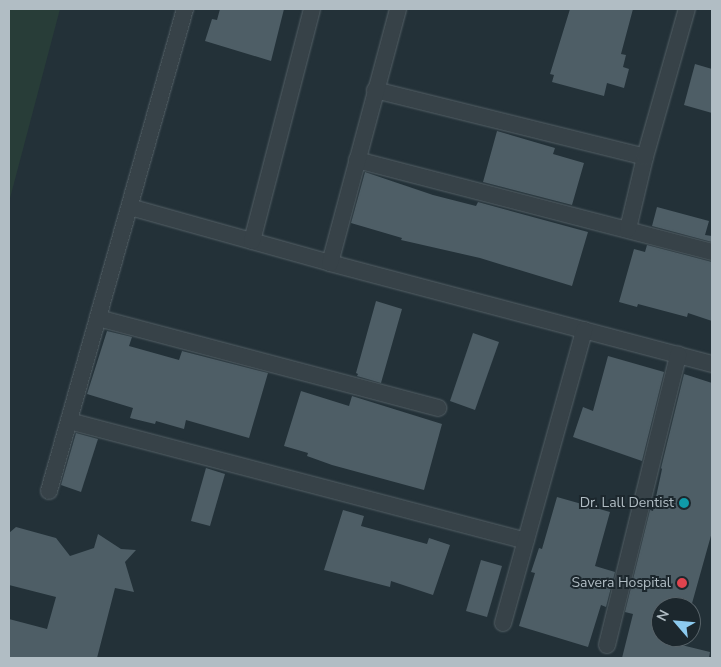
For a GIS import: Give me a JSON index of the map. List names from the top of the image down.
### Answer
{
  "places": ["Dr. Lall Dentist", "Savera Hospital"],
  "north": "top left"
}
